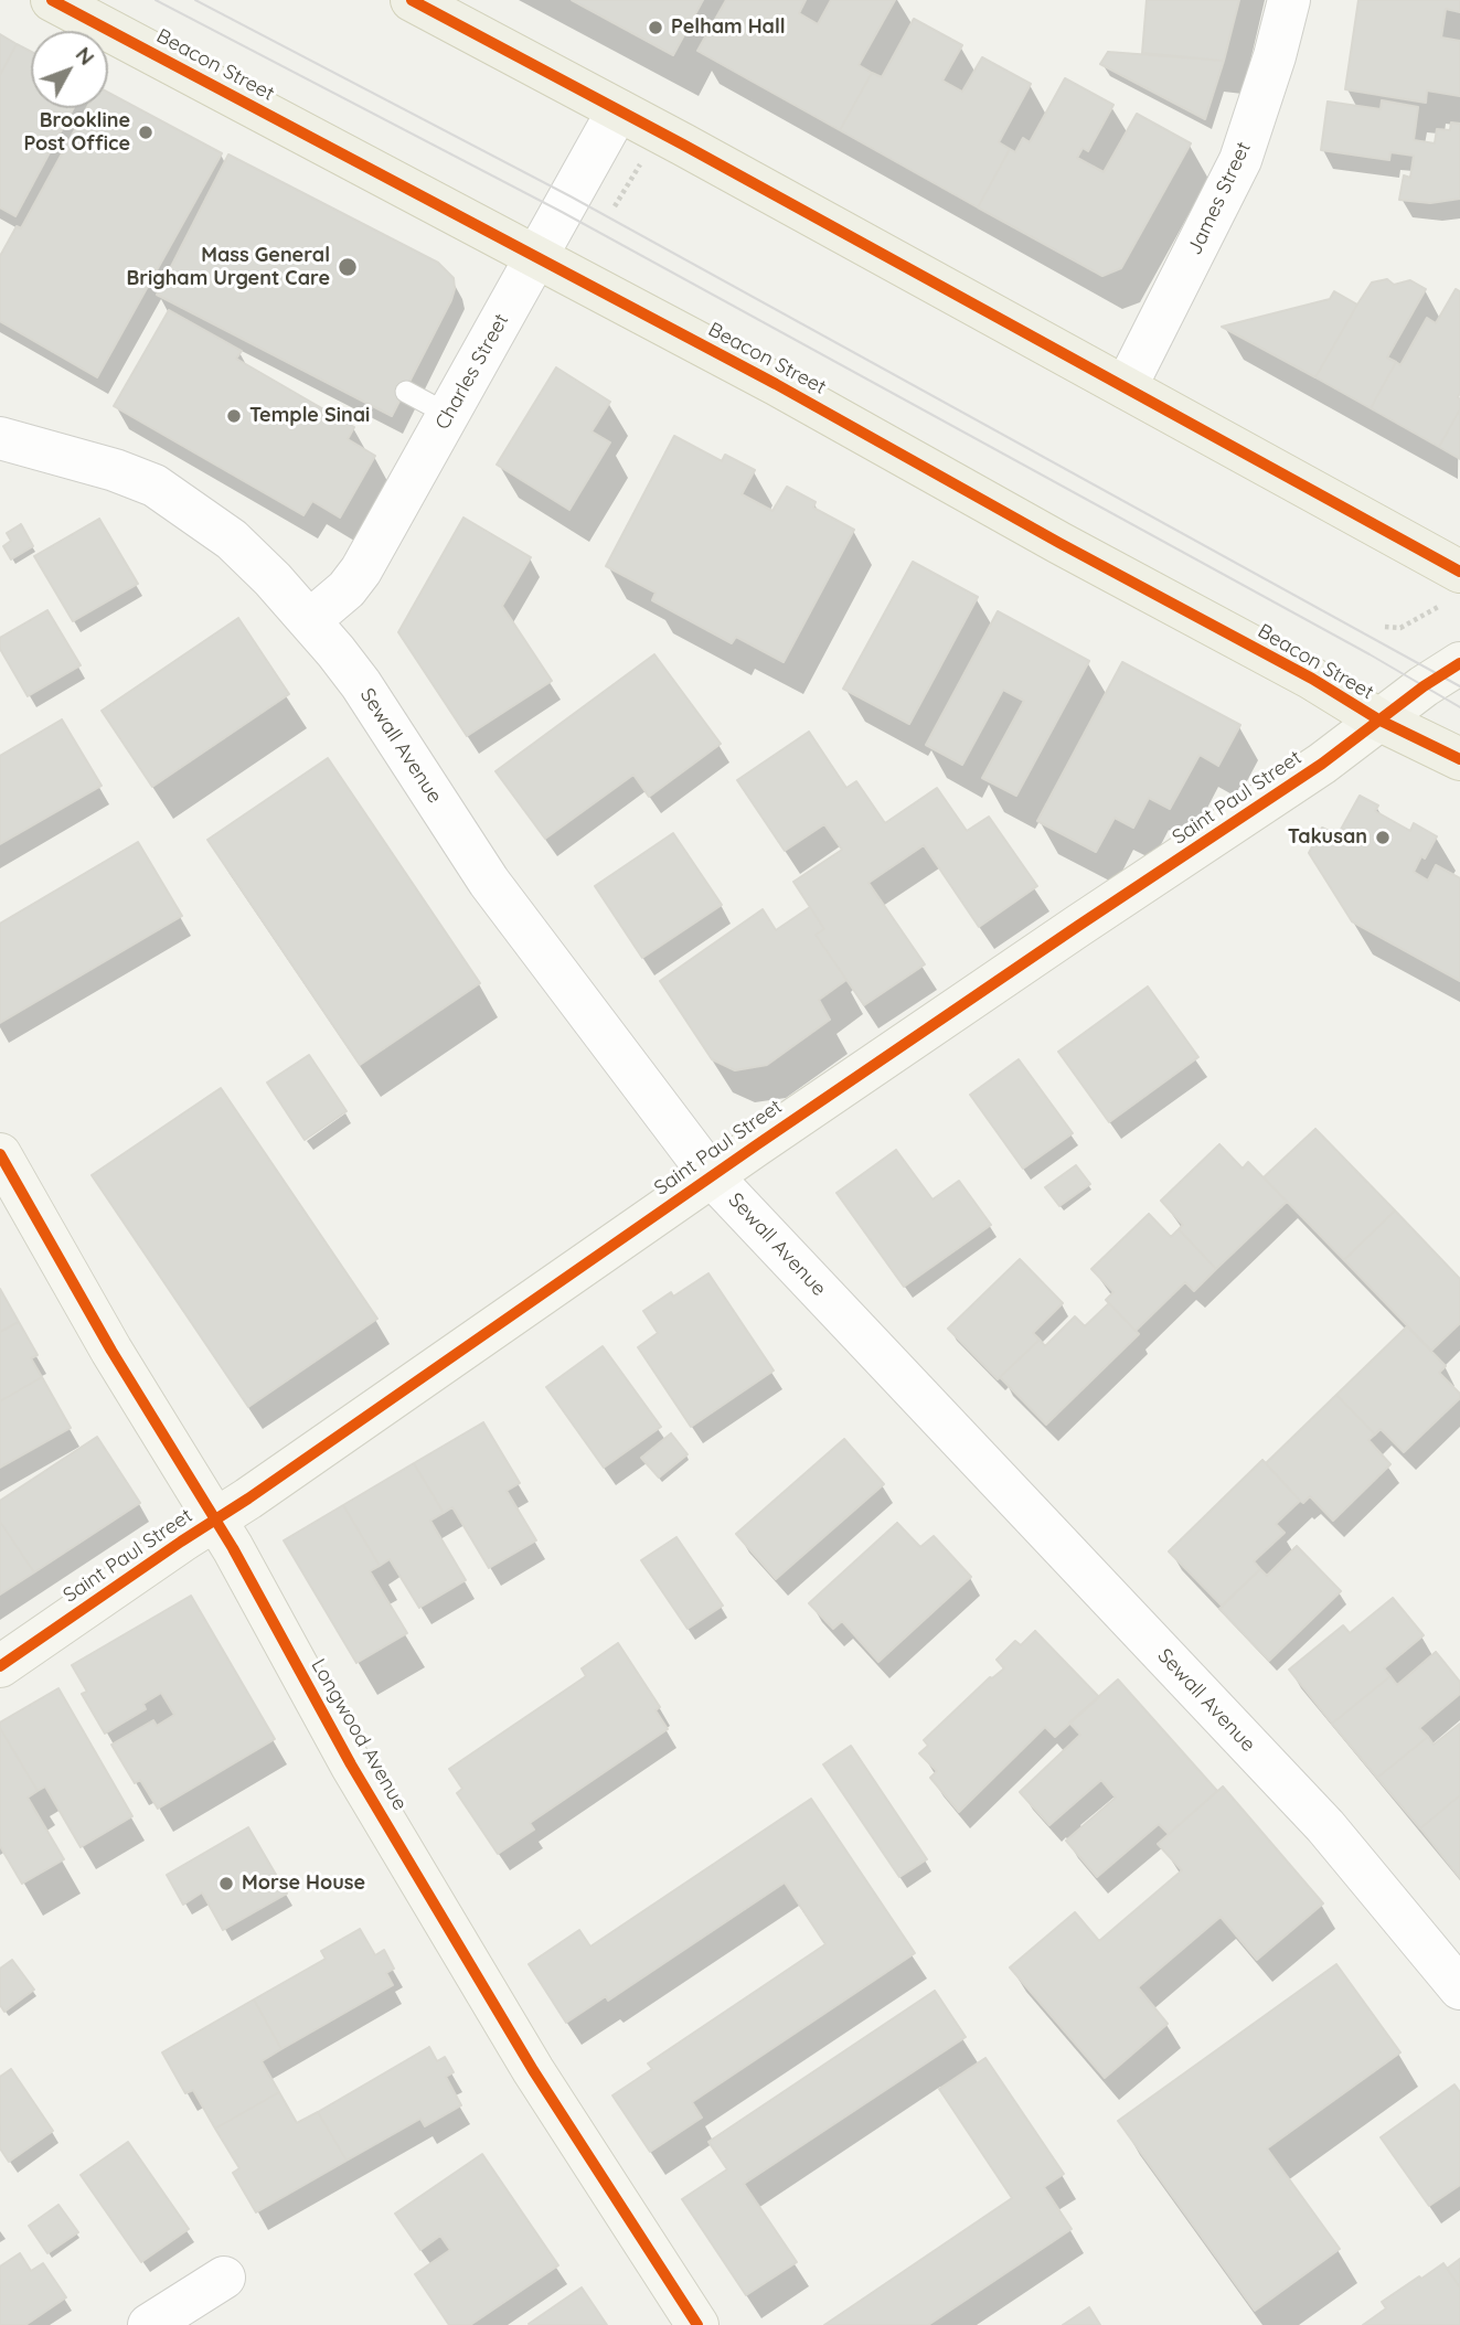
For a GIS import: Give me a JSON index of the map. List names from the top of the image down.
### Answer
{
  "streets": {
    "main road": ["Beacon Street", "Saint Paul Street", "Longwood Avenue"],
    "street": ["James Street", "Charles Street", "Sewall Avenue"]
  },
  "crossings": [
    ["Beacon Street", "Charles Street"],
    ["Beacon Street", "Saint Paul Street"],
    ["Charles Street", "Sewall Avenue"],
    ["Sewall Avenue", "Saint Paul Street"],
    ["Saint Paul Street", "Longwood Avenue"]
  ],
  "places": [
    "Pelham Hall",
    "Brookline Post Office",
    "Mass General Brigham Urgent Care",
    "Temple Sinai",
    "Takusan",
    "Morse House"
  ],
  "north": "top right"
}
